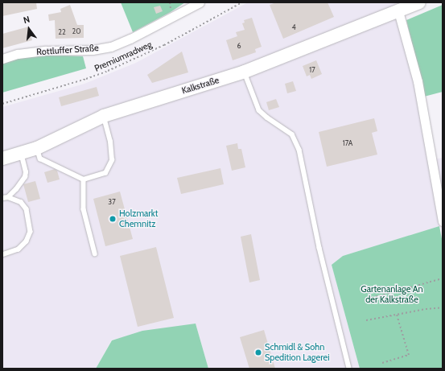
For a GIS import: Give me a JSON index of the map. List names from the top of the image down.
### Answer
{
  "streets": {
    "main road": ["Kalkstraße"],
    "street": ["Rottluffer Straße"],
    "path": ["Premiumradweg"]
  },
  "parks": ["Gartenanlage An der Kalkstraße"],
  "places": ["Holzmarkt Chemnitz", "Schmidl & Sohn Spedition Lagerei"],
  "house_numbers": [
    "4",
    "20",
    "22",
    "6",
    "17",
    "17A",
    "37"
  ],
  "north": "top"
}
